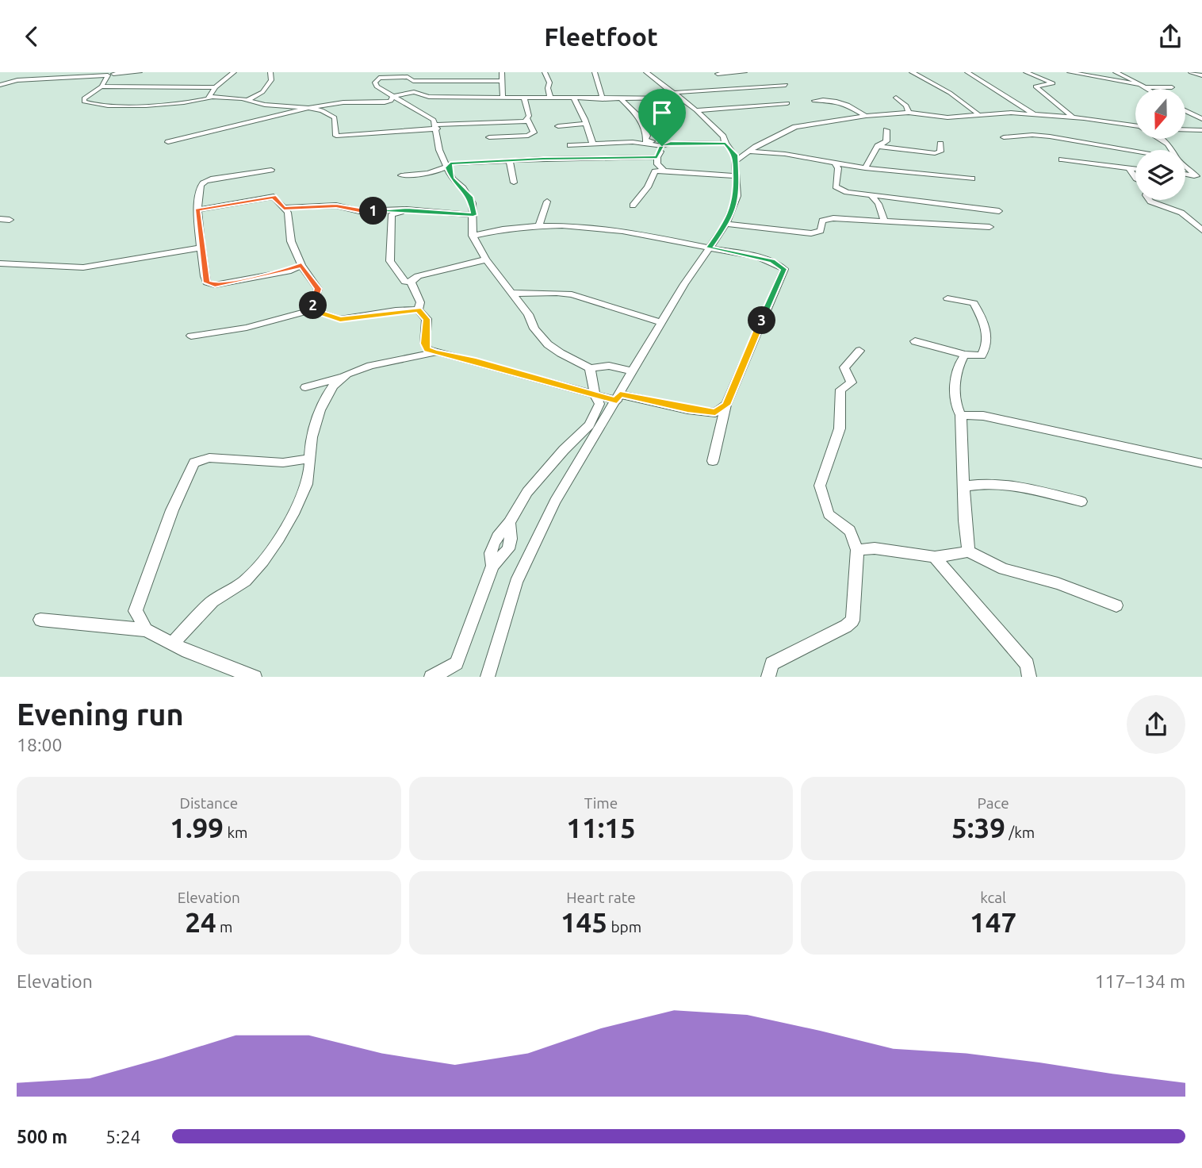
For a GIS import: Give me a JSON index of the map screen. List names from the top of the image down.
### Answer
{
  "north": "bottom",
  "page": {
    "header": "Fleetfoot",
    "pins": ["1", "2", "3"],
    "heading": ["Evening run", "18:00"],
    "stats": [
      ["Distance", "1.99 km"],
      ["Time", "11:15"],
      ["Pace", "5:39 /km"],
      ["Elevation", "24 m"],
      ["Heart rate", "145 bpm"],
      ["kcal", "147"]
    ],
    "chart": ["Elevation", "117–134 m"],
    "list": [
      {
        "name": "500 m",
        "note": "5:24"
      }
    ]
  }
}
